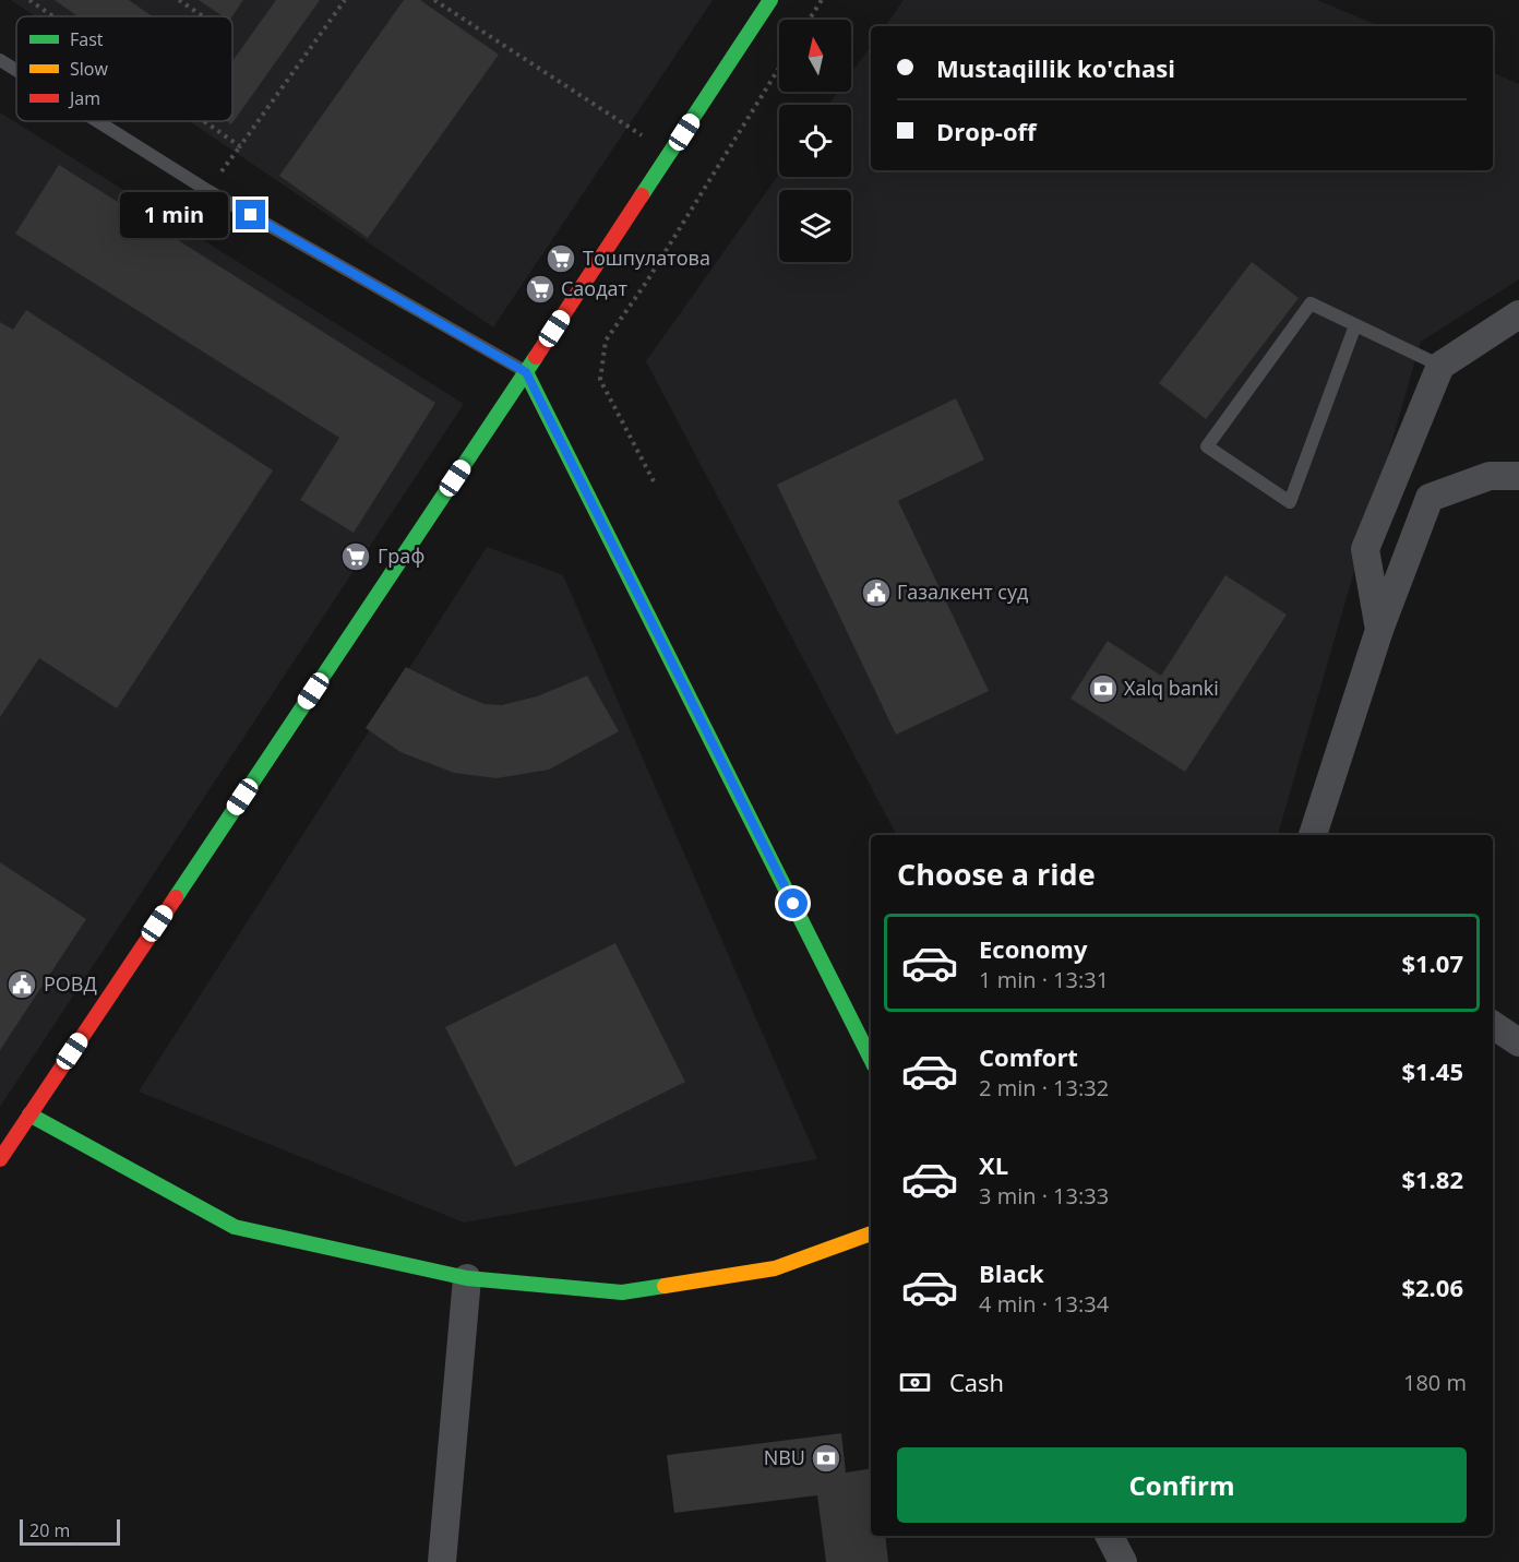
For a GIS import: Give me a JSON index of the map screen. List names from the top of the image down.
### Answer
{
  "places": {
    "supermarket": ["Тошпулатова", "Саодат", "Граф"],
    "public building": ["Газалкент суд", "РОВД"],
    "bank": ["Xalq banki", "NBU"]
  },
  "legend": ["Fast", "Slow", "Jam"],
  "scale_bar": "20 m",
  "north": "top",
  "page": {
    "banner": ["Mustaqillik ko'chasi", "Drop-off"],
    "bubble": "1 min",
    "heading": "Choose a ride",
    "list": [
      {
        "name": "Economy",
        "note": "1 min · 13:31",
        "value": "$1.07"
      },
      {
        "name": "Comfort",
        "note": "2 min · 13:32",
        "value": "$1.45"
      },
      {
        "name": "XL",
        "note": "3 min · 13:33",
        "value": "$1.82"
      },
      {
        "name": "Black",
        "note": "4 min · 13:34",
        "value": "$2.06"
      }
    ],
    "pay": ["Cash", "180 m"],
    "buttons": "Confirm",
    "scale": "20 m"
  }
}
